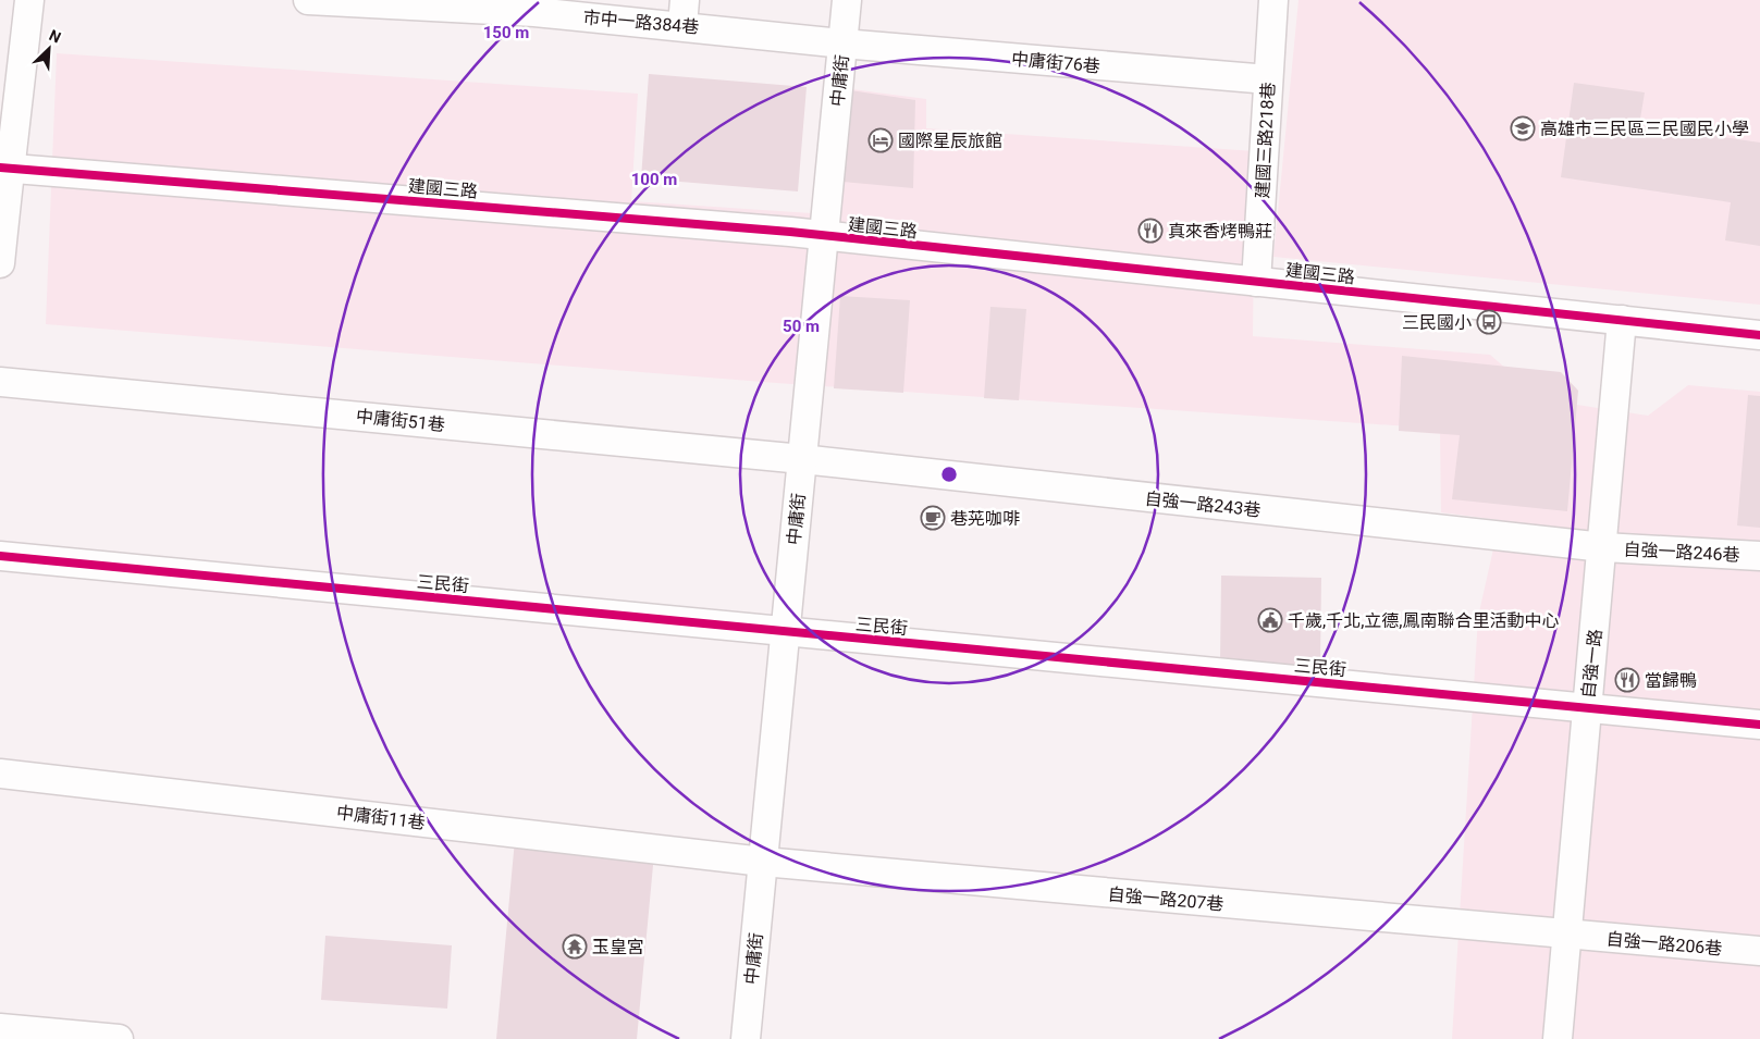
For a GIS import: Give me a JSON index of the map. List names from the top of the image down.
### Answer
{
  "streets": {
    "street": [
      "市中一路384巷",
      "中庸街76巷",
      "中庸街",
      "建國三路218巷",
      "建國三路",
      "中庸街51巷",
      "自強一路243巷",
      "自強一路246巷",
      "三民街",
      "自強一路",
      "中庸街11巷",
      "自強一路207巷",
      "自強一路206巷"
    ]
  },
  "crossings": [
    ["市中一路384巷", "中庸街76巷"],
    ["市中一路384巷", "中庸街"],
    ["中庸街76巷", "中庸街"],
    ["中庸街76巷", "建國三路218巷"],
    ["中庸街", "建國三路"],
    ["中庸街", "中庸街51巷"],
    ["中庸街", "自強一路243巷"],
    ["中庸街", "三民街"],
    ["中庸街", "中庸街11巷"],
    ["中庸街", "自強一路207巷"],
    ["建國三路218巷", "建國三路"],
    ["建國三路", "自強一路"],
    ["中庸街51巷", "自強一路243巷"],
    ["自強一路243巷", "自強一路246巷"],
    ["自強一路243巷", "自強一路"],
    ["自強一路246巷", "自強一路"],
    ["三民街", "自強一路"],
    ["自強一路", "自強一路207巷"],
    ["自強一路", "自強一路206巷"],
    ["中庸街11巷", "自強一路207巷"],
    ["自強一路207巷", "自強一路206巷"]
  ],
  "places": {
    "school or university": ["高雄市三民區三民國民小學"],
    "hotel": ["國際星辰旅館"],
    "restaurant": ["真來香烤鴨莊", "當歸鴨"],
    "bus stop": ["三民國小"],
    "cafe": ["巷茪咖啡"],
    "public building": ["千歲,千北,立德,鳳南聯合里活動中心"],
    "temple": ["玉皇宮"]
  },
  "north": "top right",
  "rings": ["150 m", "100 m", "50 m"]
}
